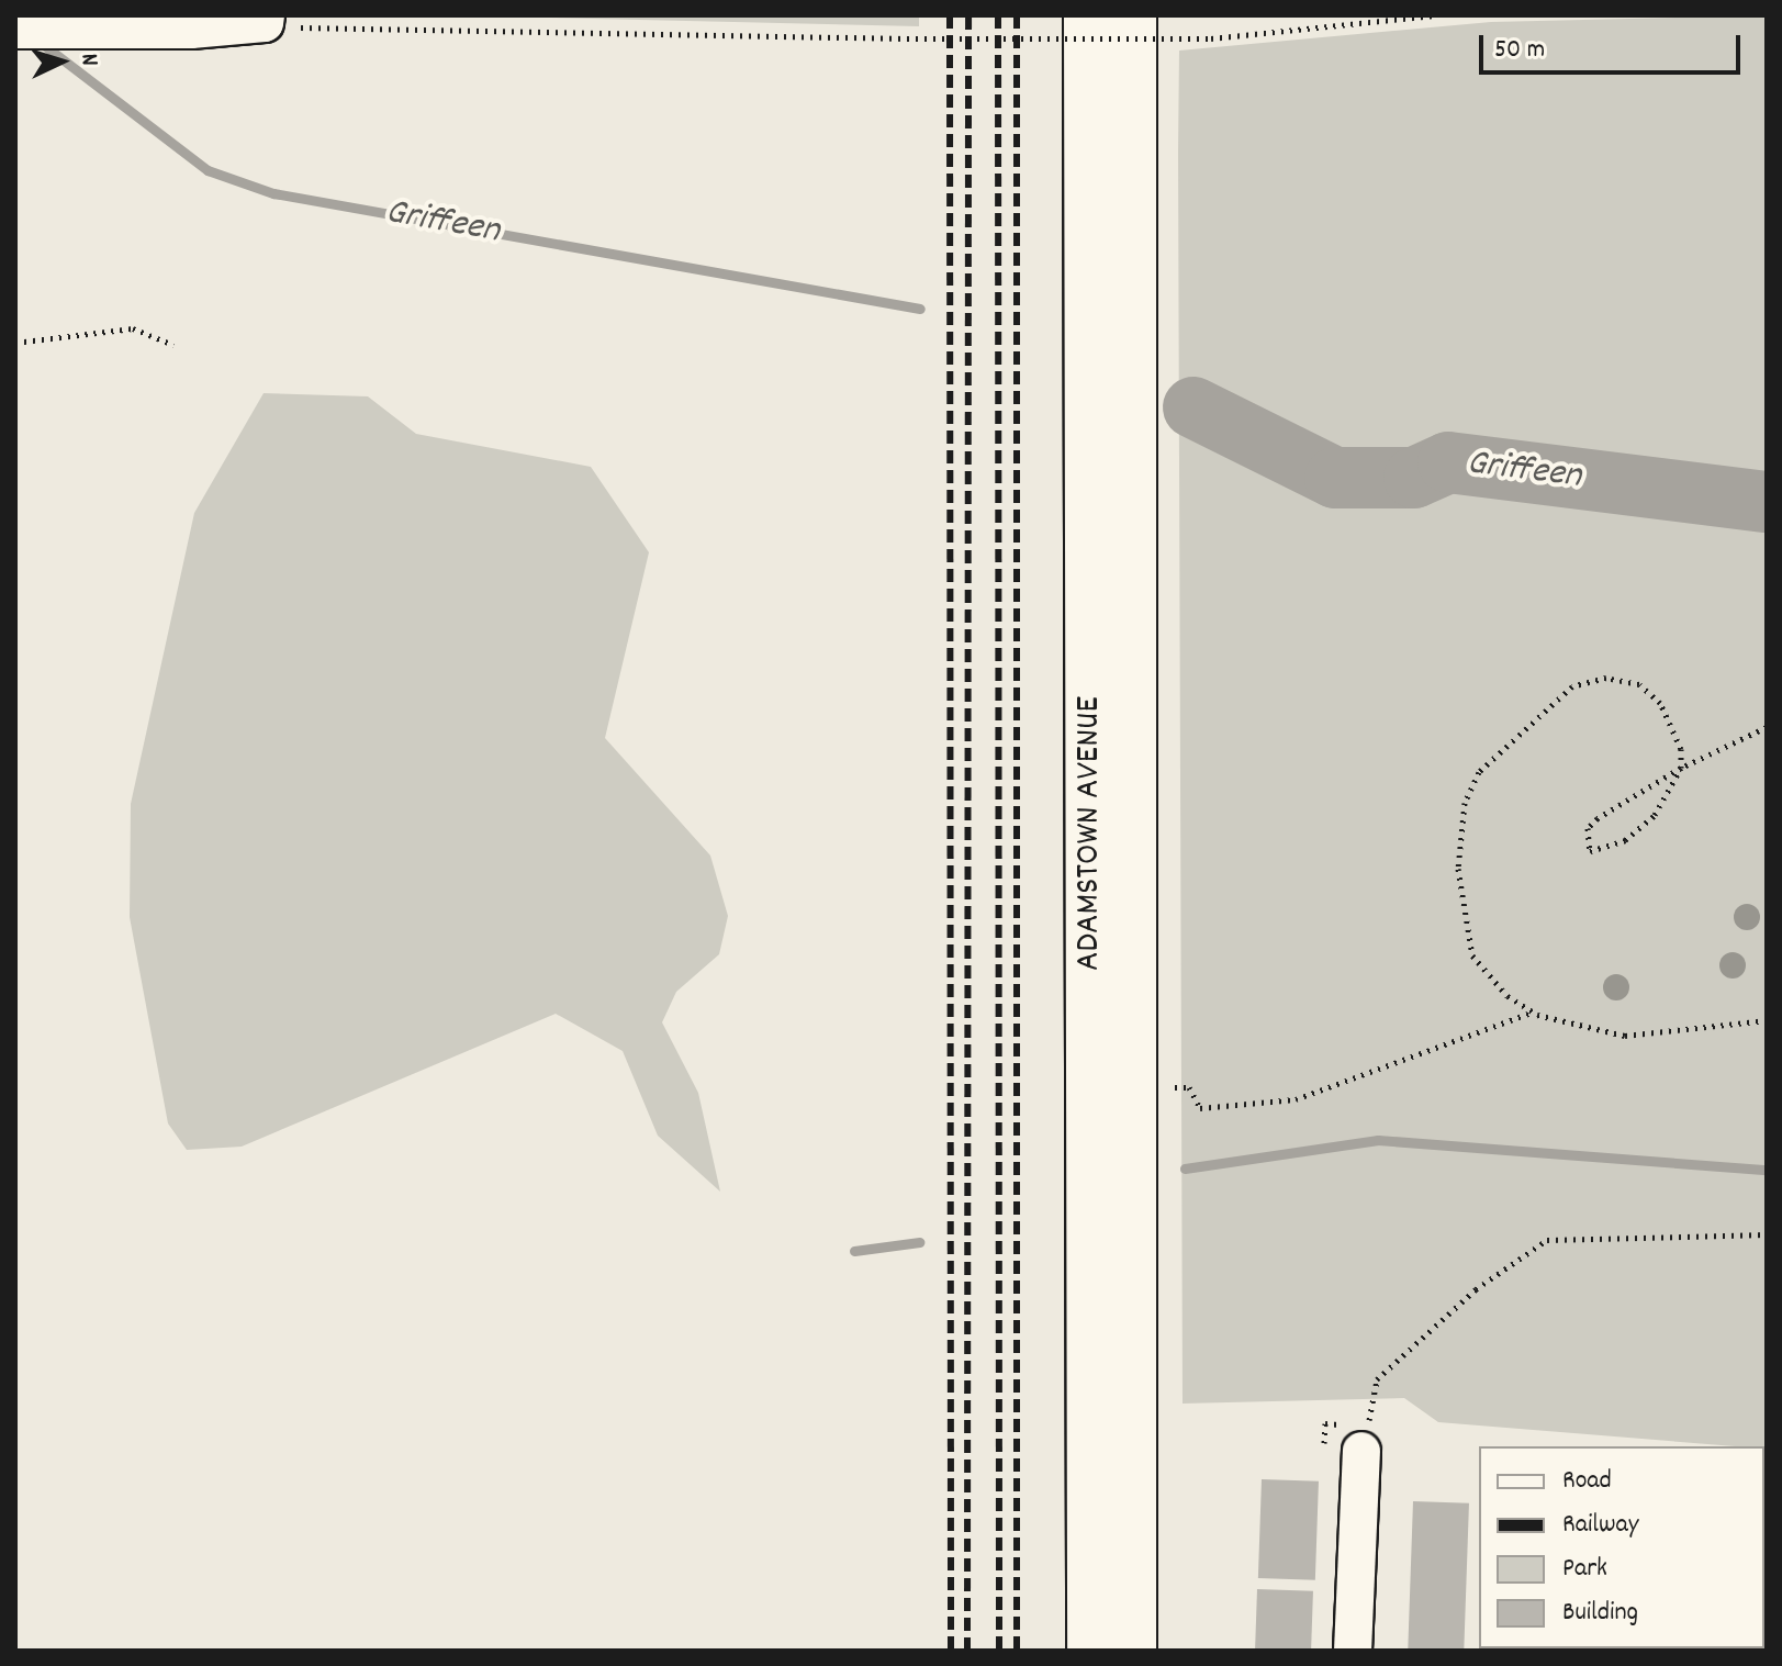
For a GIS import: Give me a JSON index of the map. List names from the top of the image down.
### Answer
{
  "streets": {
    "street": ["ADAMSTOWN AVENUE"]
  },
  "water": ["Griffeen"],
  "legend": [
    "Road",
    "Railway",
    "Park",
    "Building"
  ],
  "scale_bar": "50 m",
  "north": "right"
}
